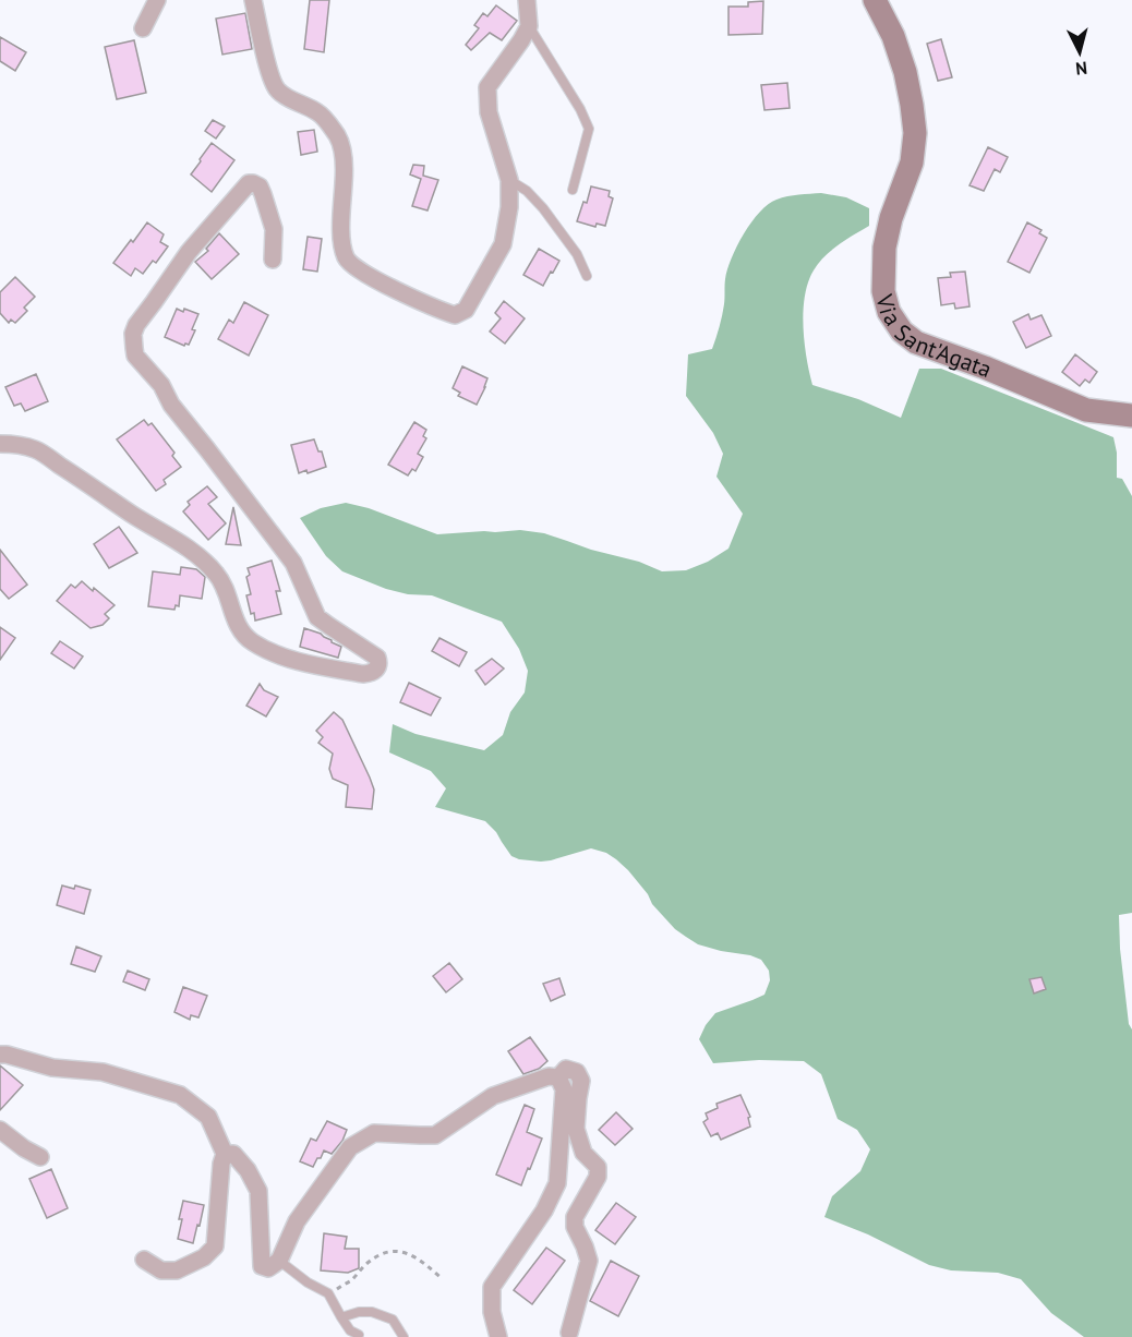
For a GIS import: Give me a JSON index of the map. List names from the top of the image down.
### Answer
{
  "streets": {
    "street": ["Via Sant'Agata"]
  },
  "north": "bottom"
}
